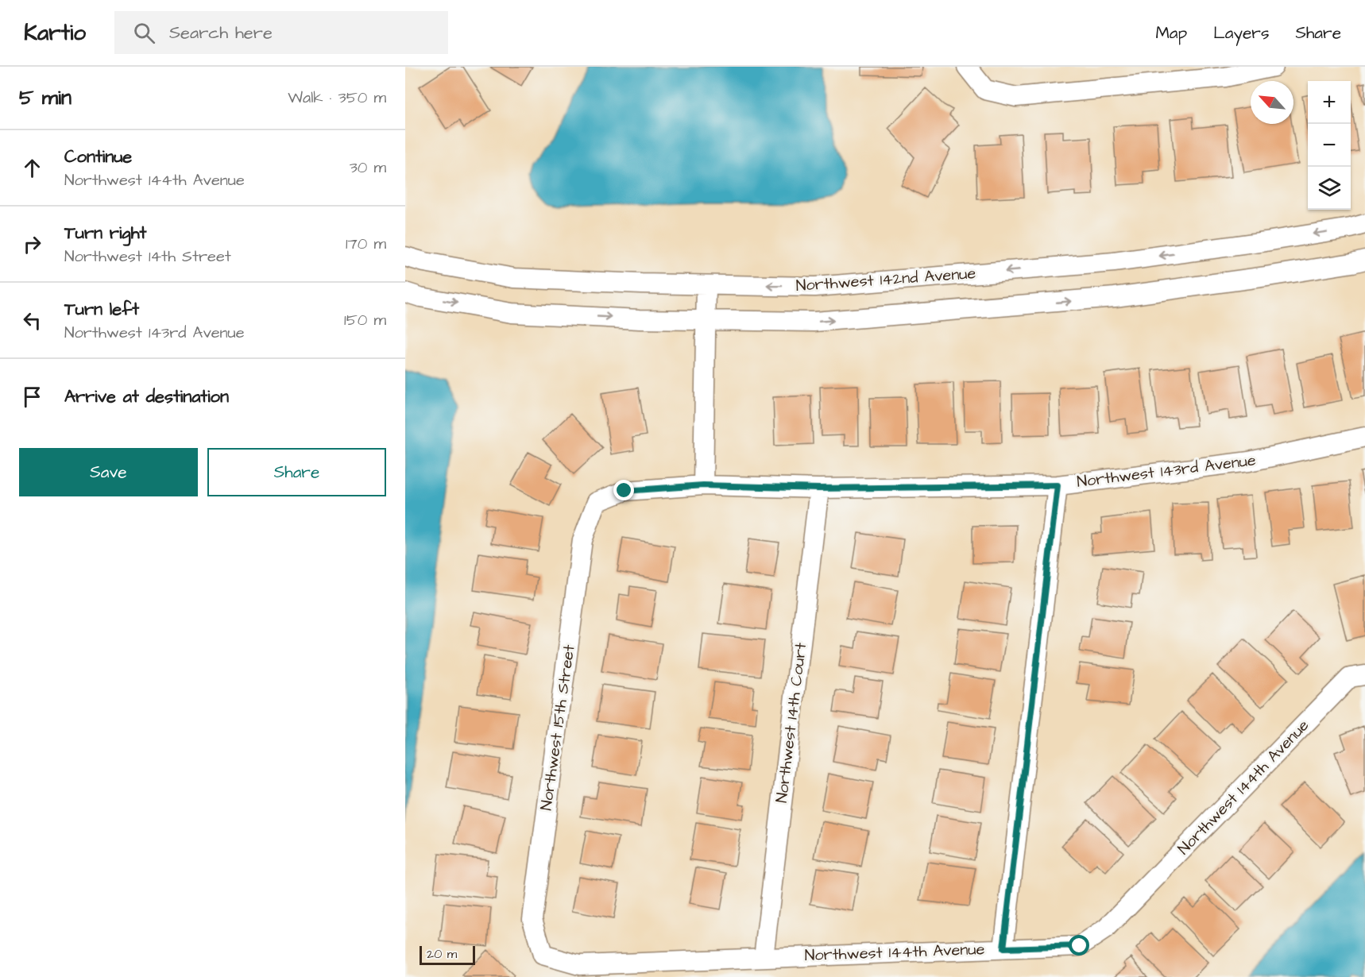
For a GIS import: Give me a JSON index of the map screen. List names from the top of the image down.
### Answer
{
  "streets": {
    "street": [
      "Northwest 142nd Avenue",
      "Northwest 143rd Avenue",
      "Northwest 14th Court",
      "Northwest 15th Street",
      "Northwest 144th Avenue"
    ]
  },
  "crossings": [
    ["Northwest 143rd Avenue", "Northwest 14th Court"],
    ["Northwest 143rd Avenue", "Northwest 15th Street"],
    ["Northwest 14th Court", "Northwest 144th Avenue"],
    ["Northwest 15th Street", "Northwest 144th Avenue"]
  ],
  "scale_bar": "20 m",
  "north": "top left",
  "page": {
    "header": "Kartio",
    "search": "Search here",
    "nav": ["Map", "Layers", "Share"],
    "heading": ["5 min", "Walk · 350 m"],
    "map_buttons": ["+", "−"],
    "list": [
      ["Continue", "Northwest 144th Avenue", "30 m"],
      ["Turn right", "Northwest 14th Street", "170 m"],
      ["Turn left", "Northwest 143rd Avenue", "150 m"],
      "Arrive at destination"
    ],
    "buttons": ["Save", "Share"],
    "scale": "20 m"
  }
}
